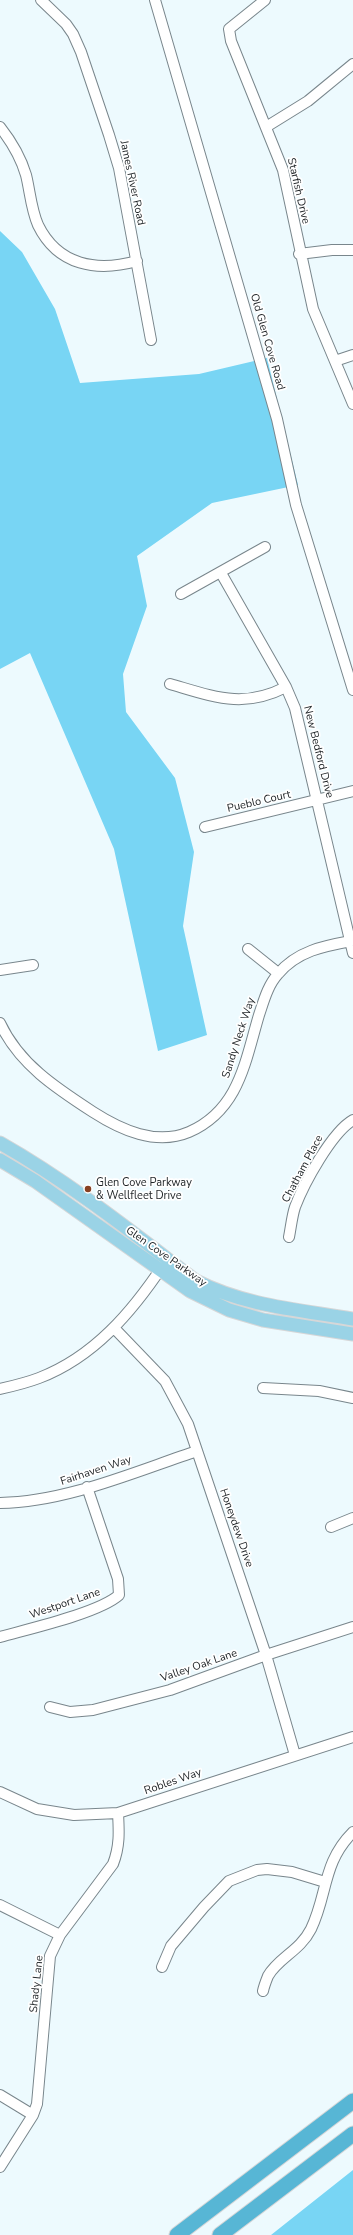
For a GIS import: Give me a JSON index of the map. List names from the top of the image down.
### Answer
{
  "streets": {
    "main road": ["Glen Cove Parkway"],
    "street": [
      "James River Road",
      "Starfish Drive",
      "Old Glen Cove Road",
      "New Bedford Drive",
      "Pueblo Court",
      "Sandy Neck Way",
      "Chatham Place",
      "Fairhaven Way",
      "Honeydew Drive",
      "Westport Lane",
      "Valley Oak Lane",
      "Robles Way",
      "Shady Lane"
    ]
  },
  "crossings": [
    ["New Bedford Drive", "Pueblo Court"],
    ["New Bedford Drive", "Sandy Neck Way"],
    ["Fairhaven Way", "Honeydew Drive"],
    ["Fairhaven Way", "Westport Lane"],
    ["Honeydew Drive", "Valley Oak Lane"],
    ["Honeydew Drive", "Robles Way"],
    ["Robles Way", "Shady Lane"]
  ],
  "places": ["Glen Cove Parkway & Wellfleet Drive"]
}
